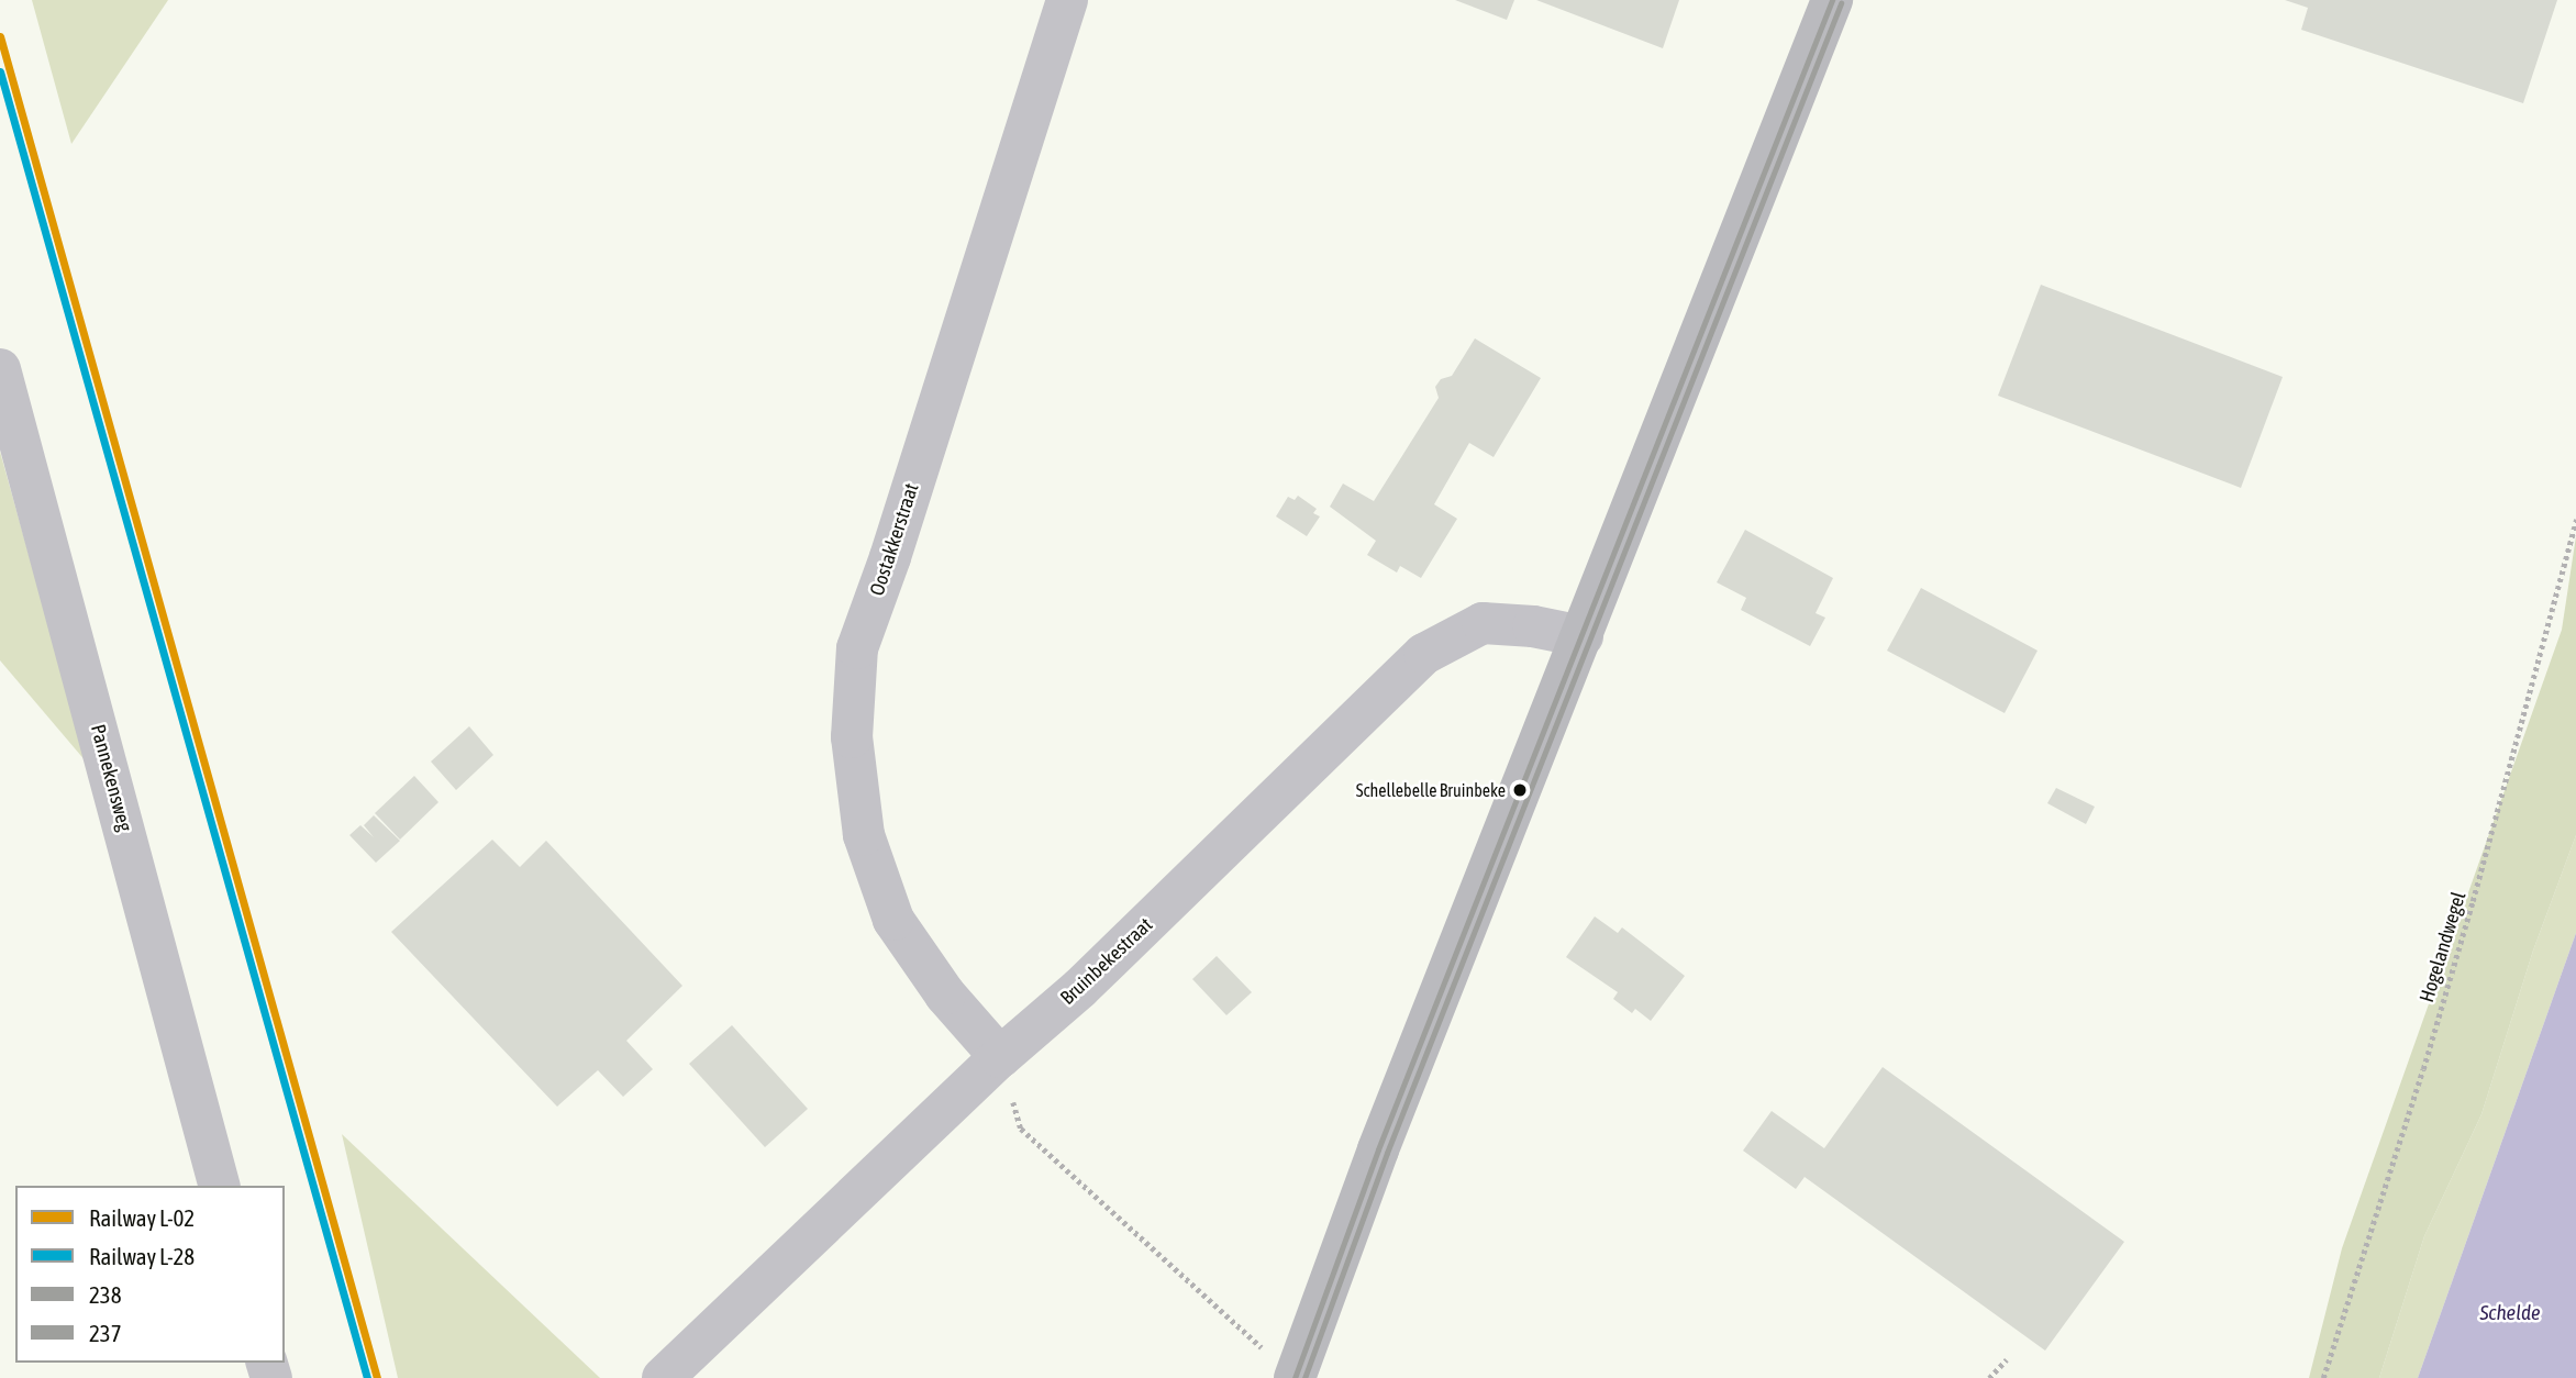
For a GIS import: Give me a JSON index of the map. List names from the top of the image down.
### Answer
{
  "streets": {
    "street": ["Oostakkerstraat", "Pannekensweg", "Bruinbekestraat"],
    "path": ["Hogelandwegel"]
  },
  "crossings": [
    ["Oostakkerstraat", "Bruinbekestraat"]
  ],
  "water": ["Schelde"],
  "places": ["Schellebelle Bruinbeke"],
  "lines": [
    "transit line 238",
    "transit line 237",
    "rail line L-02",
    "rail line L-28"
  ],
  "legend": [
    "Railway L-02",
    "Railway L-28",
    "238",
    "237"
  ]
}
